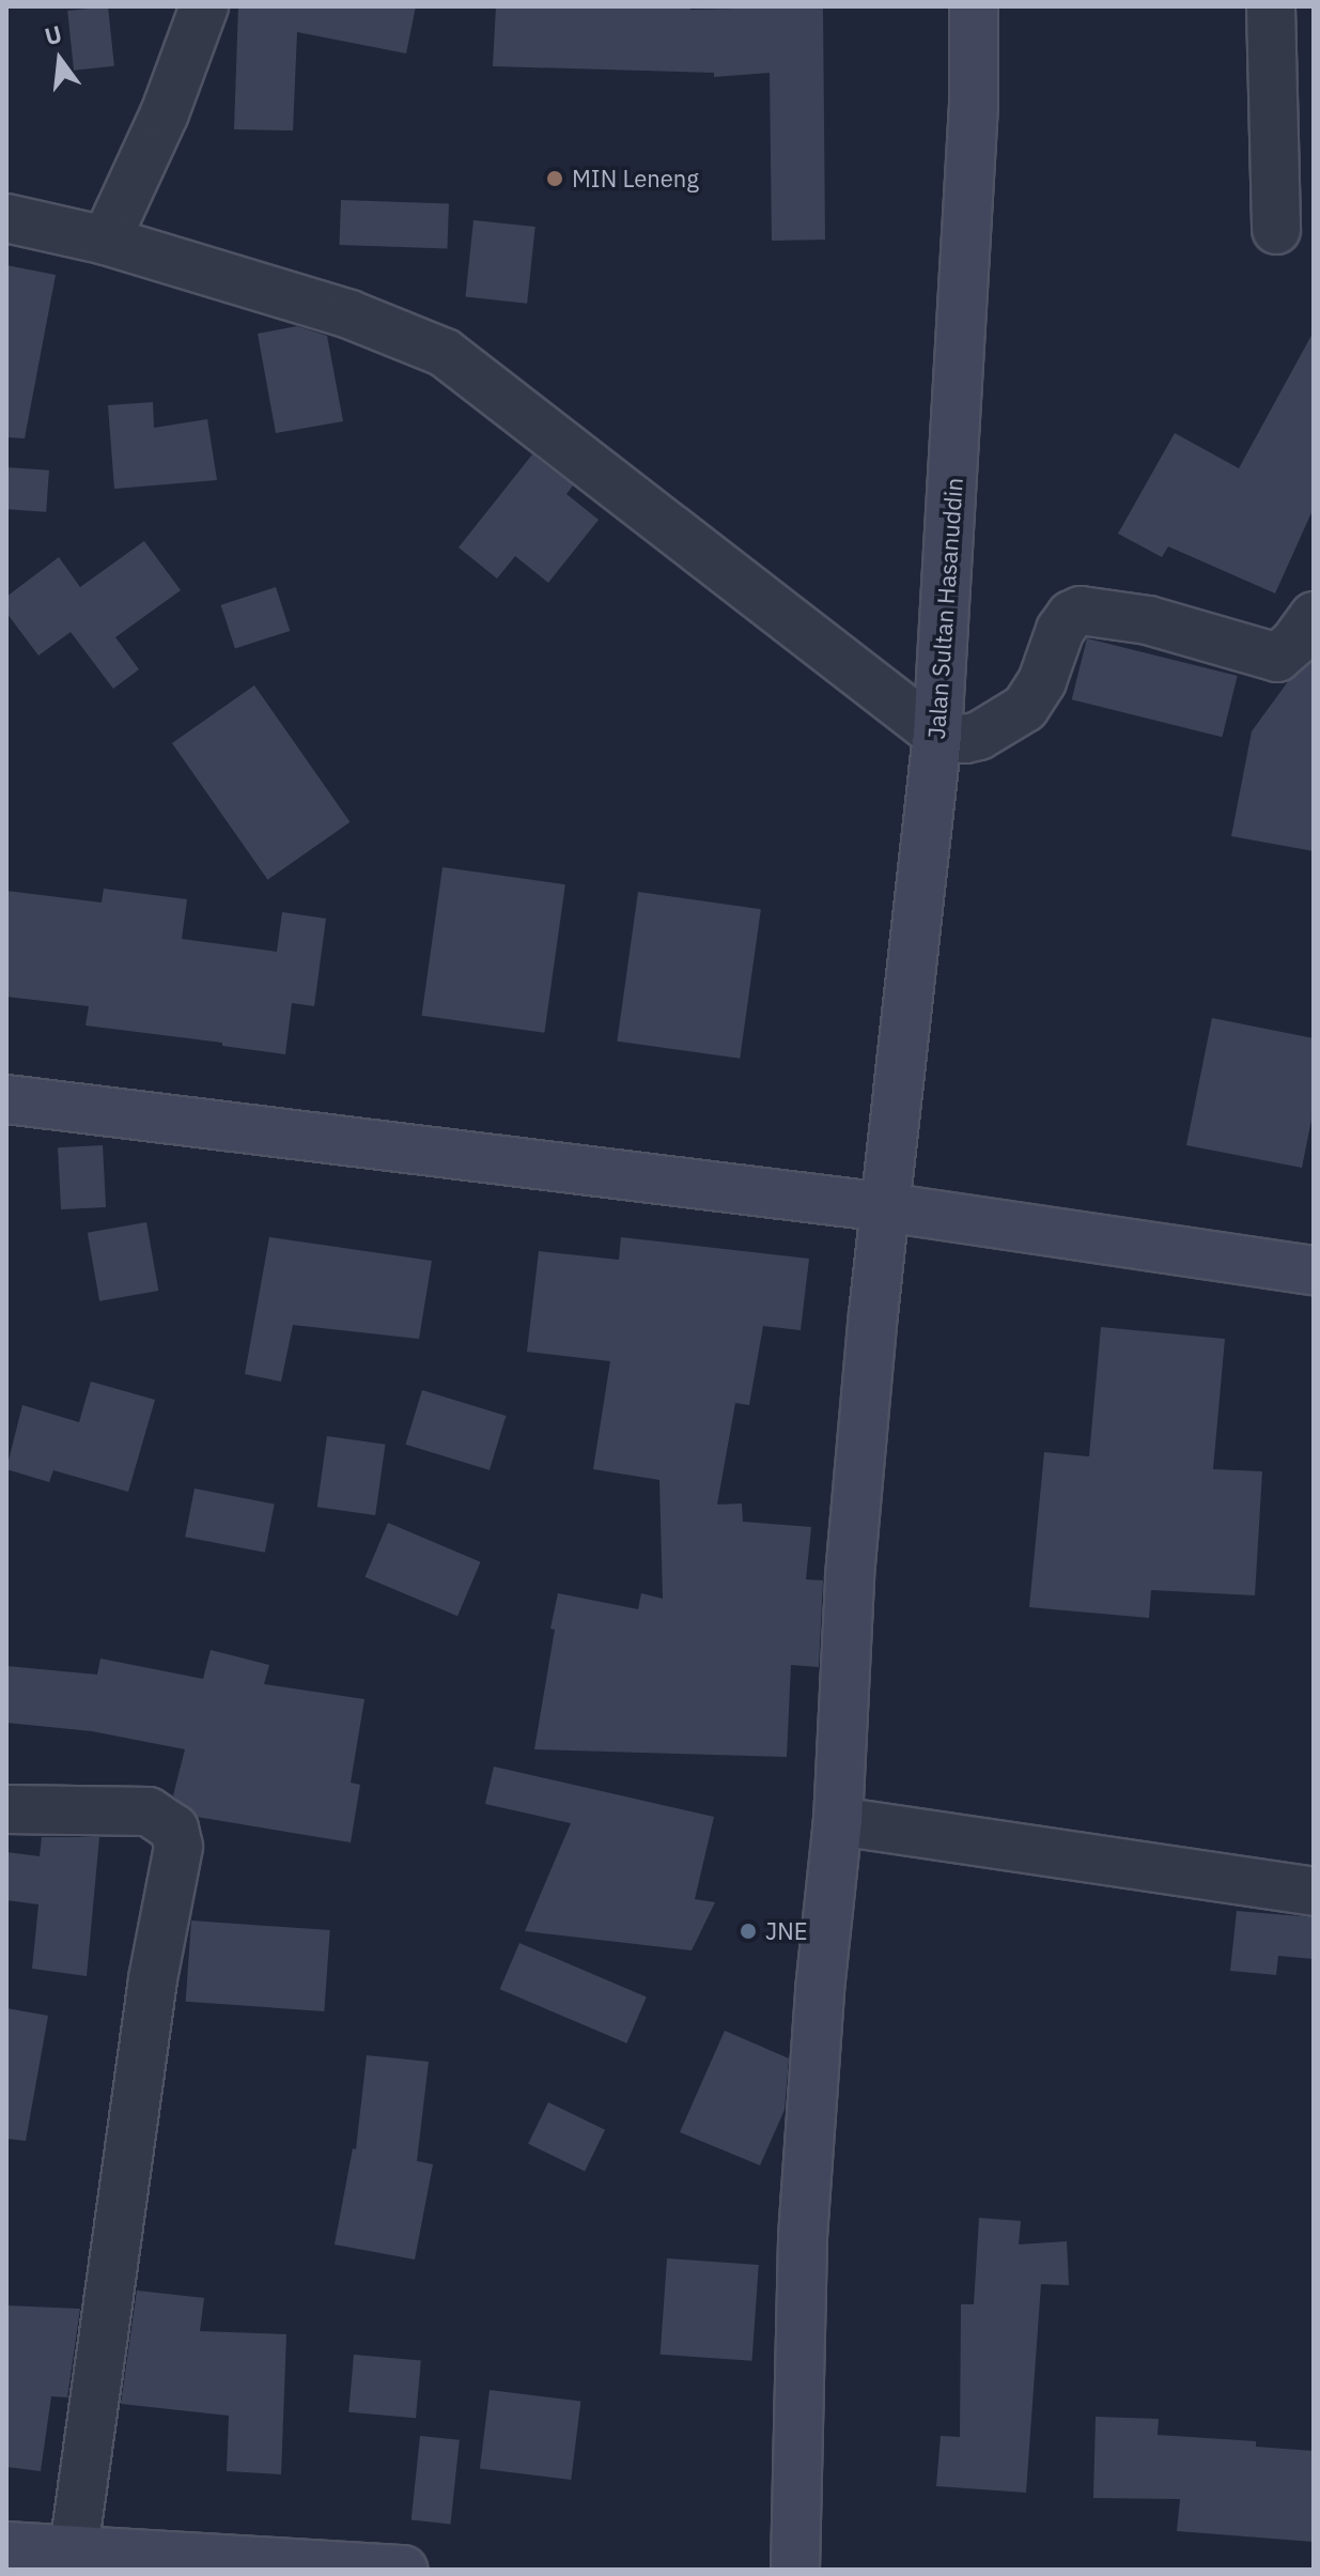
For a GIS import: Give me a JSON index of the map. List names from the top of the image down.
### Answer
{
  "streets": {
    "main road": ["Jalan Sultan Hasanuddin"]
  },
  "places": ["MIN Leneng", "JNE"],
  "north": "top"
}
